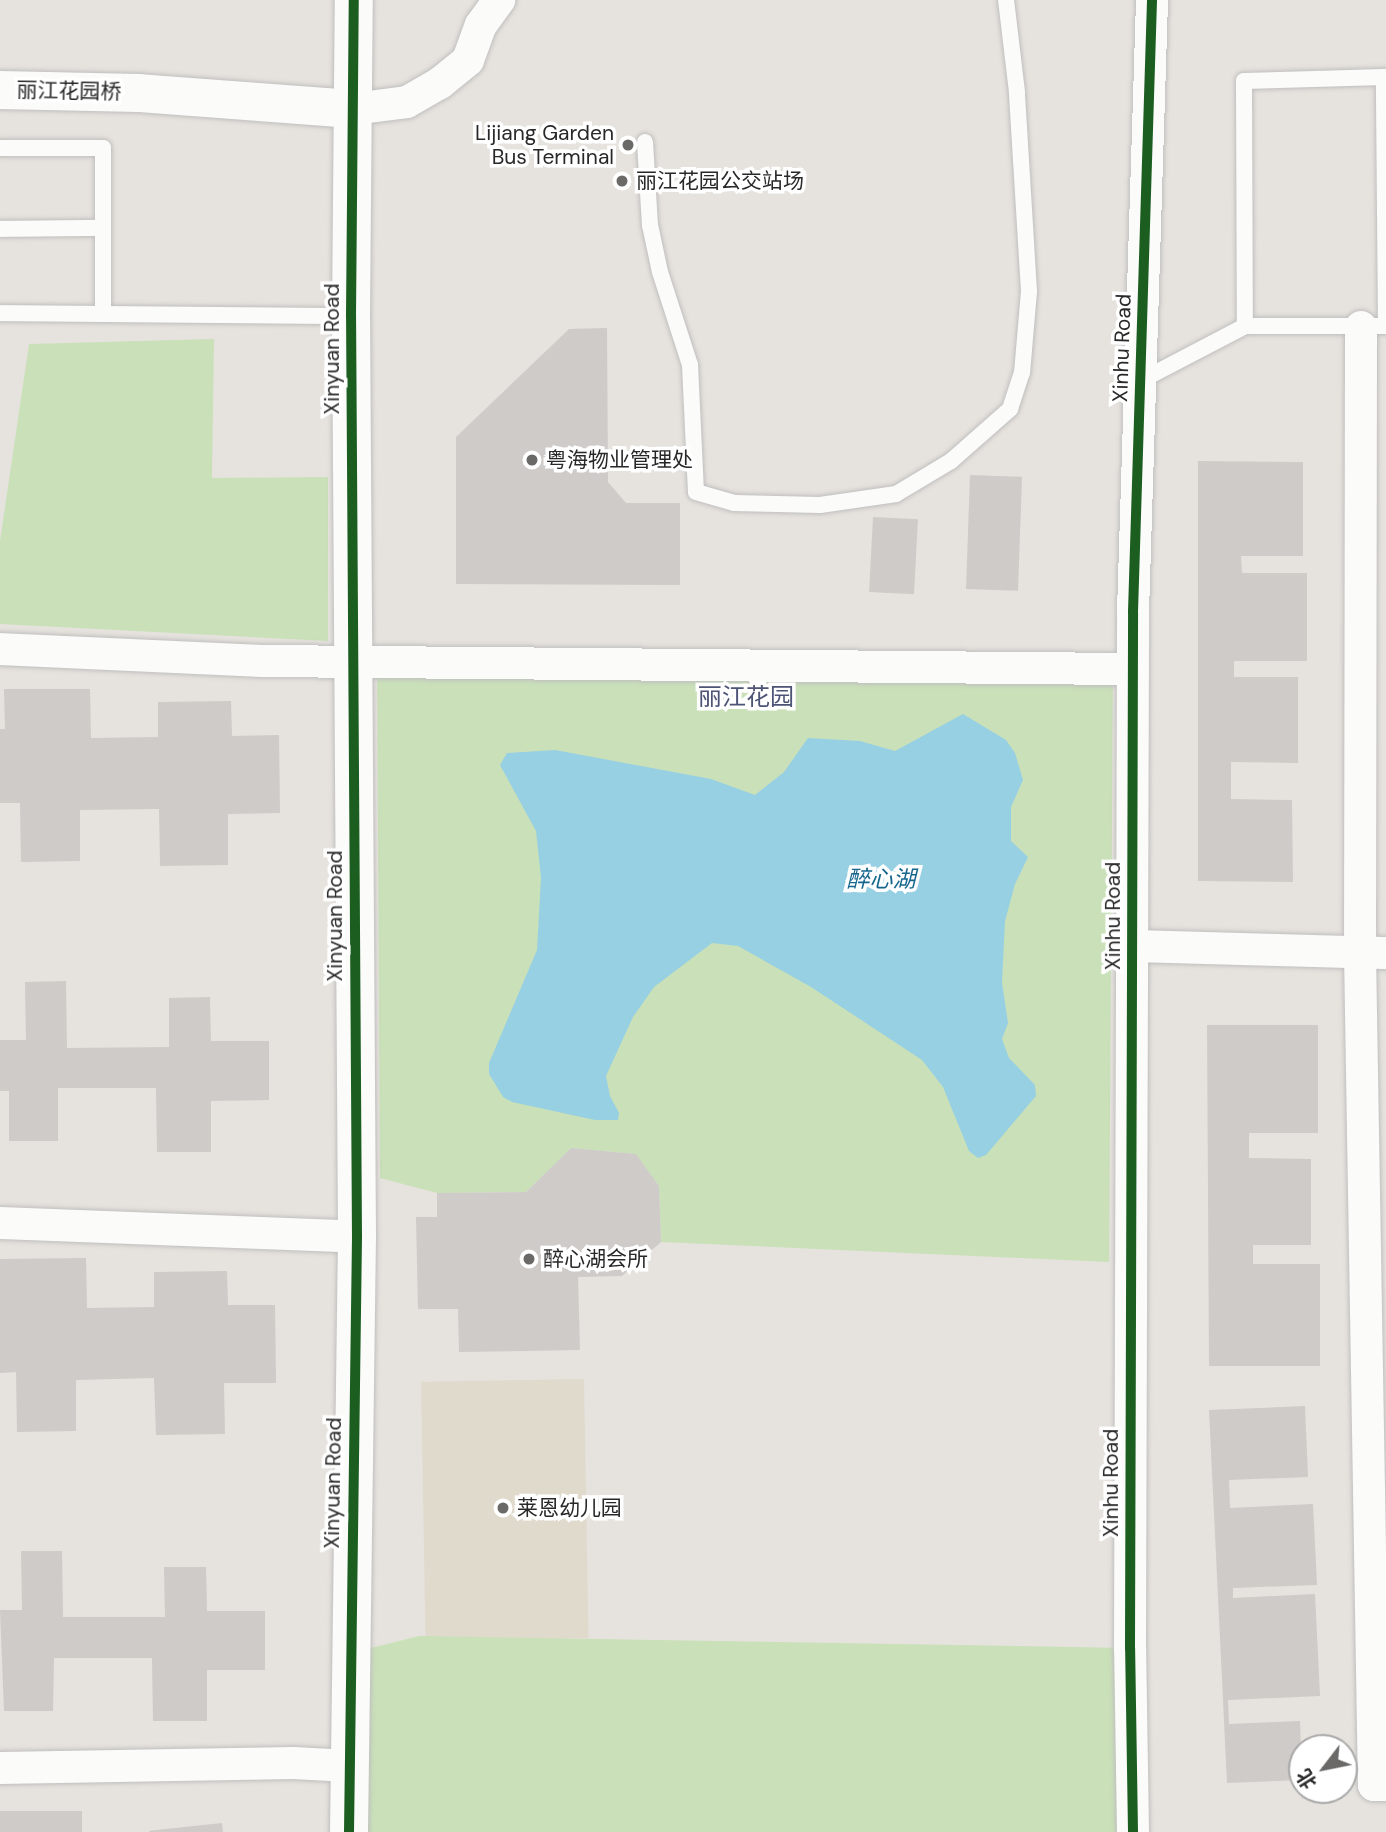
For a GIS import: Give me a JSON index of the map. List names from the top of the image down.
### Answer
{
  "streets": {
    "street": ["丽江花园桥", "Xinhu Road", "Xinyuan Road"]
  },
  "crossings": [
    ["丽江花园桥", "Xinyuan Road"]
  ],
  "districts": ["丽江花园"],
  "water": ["醉心湖"],
  "places": [
    "Lijiang Garden Bus Terminal",
    "丽江花园公交站场",
    "粤海物业管理处",
    "醉心湖会所",
    "莱恩幼儿园"
  ],
  "north": "bottom left"
}
